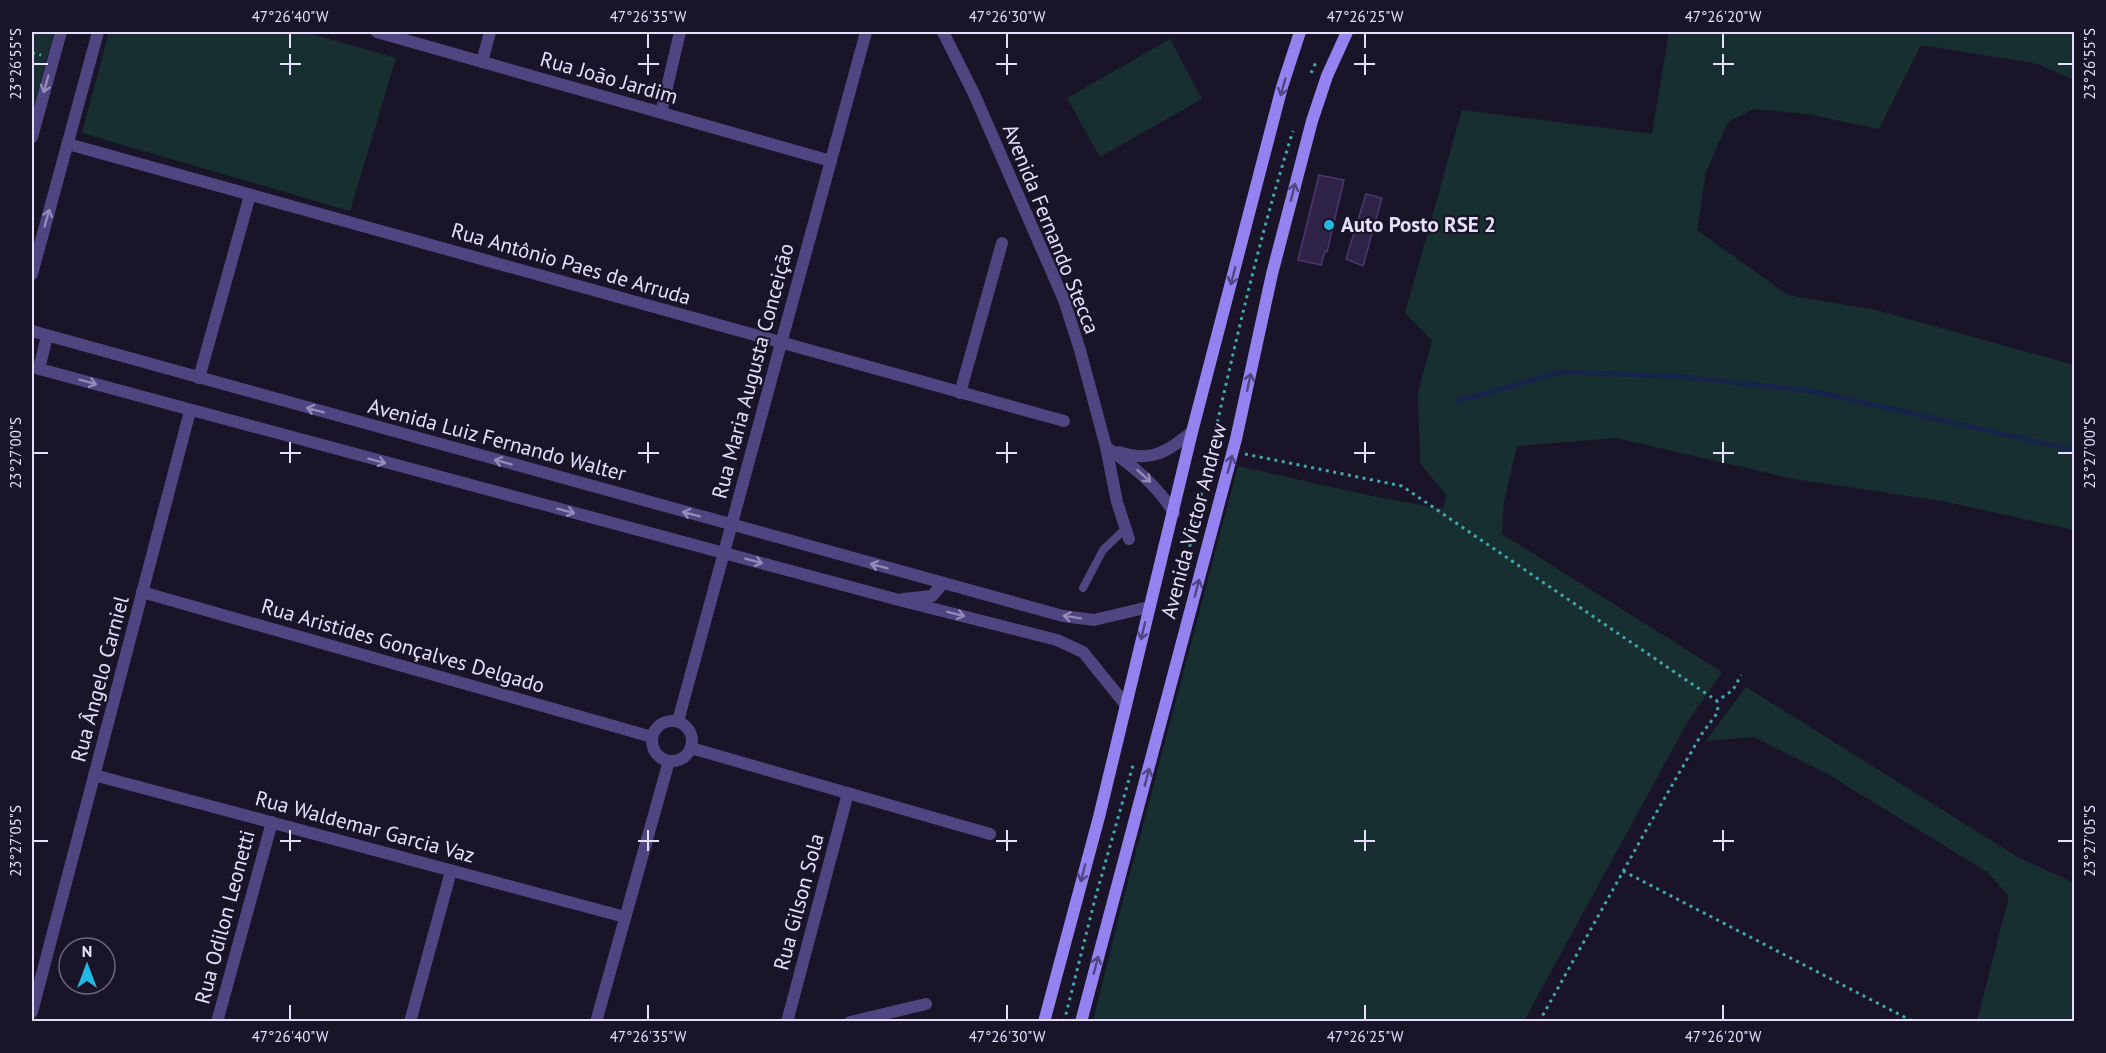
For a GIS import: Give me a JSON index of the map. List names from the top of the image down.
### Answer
{
  "streets": {
    "main road": ["Avenida Victor Andrew"],
    "street": [
      "Rua João Jardim",
      "Avenida Fernando Stecca",
      "Rua Antônio Paes de Arruda",
      "Rua Maria Augusta Conceição",
      "Avenida Luiz Fernando Walter",
      "Rua Aristides Gonçalves Delgado",
      "Rua Ângelo Carniel",
      "Rua Waldemar Garcia Vaz",
      "Rua Gilson Sola",
      "Rua Odilon Leonetti"
    ]
  },
  "crossings": [
    ["Rua João Jardim", "Rua Maria Augusta Conceição"],
    ["Rua Antônio Paes de Arruda", "Rua Maria Augusta Conceição"],
    ["Rua Maria Augusta Conceição", "Avenida Luiz Fernando Walter"],
    ["Rua Maria Augusta Conceição", "Rua Aristides Gonçalves Delgado"],
    ["Avenida Luiz Fernando Walter", "Avenida Victor Andrew"],
    ["Rua Aristides Gonçalves Delgado", "Rua Ângelo Carniel"],
    ["Rua Ângelo Carniel", "Rua Waldemar Garcia Vaz"],
    ["Rua Waldemar Garcia Vaz", "Rua Odilon Leonetti"]
  ],
  "places": ["Auto Posto RSE 2"],
  "north": "top",
  "coordinates": [
    "47°26'40\"W",
    "47°26'35\"W",
    "47°26'30\"W",
    "47°26'25\"W",
    "47°26'20\"W",
    "23°26'55\"S",
    "23°27'00\"S",
    "23°27'05\"S"
  ]
}
